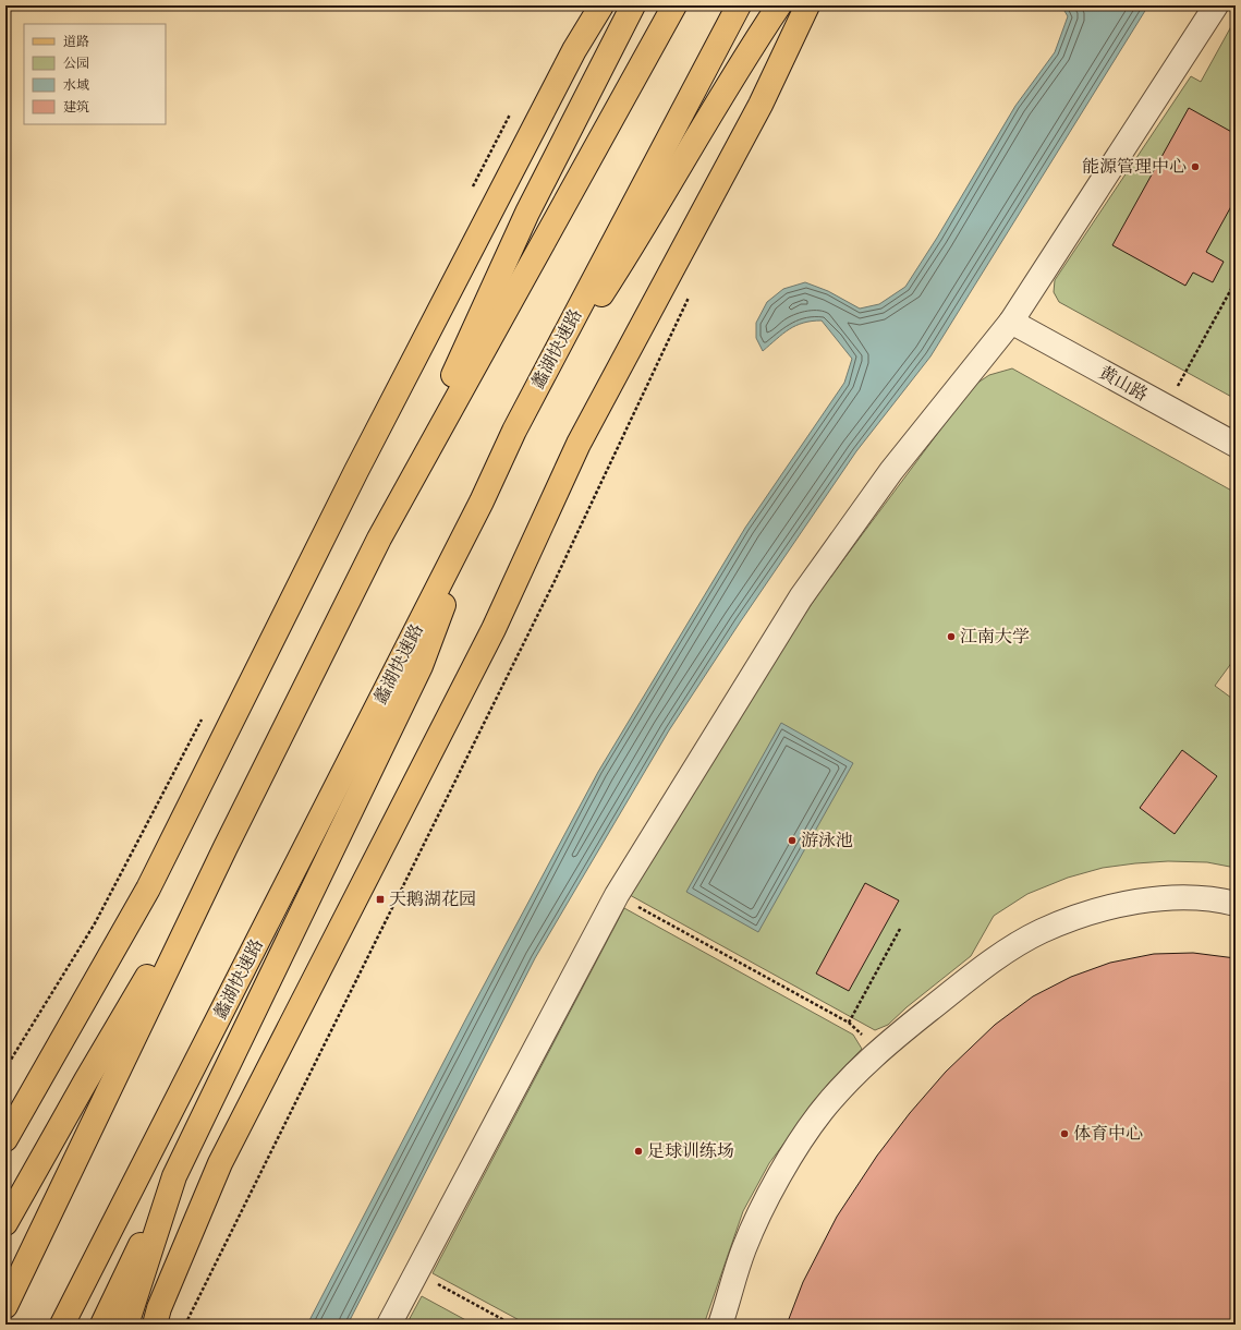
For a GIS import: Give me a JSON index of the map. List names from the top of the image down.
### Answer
{
  "streets": {
    "main road": ["蠡湖快速路"],
    "street": ["黄山路"]
  },
  "places": {
    "other": [
      "能源管理中心",
      "江南大学",
      "游泳池",
      "体育中心",
      "足球训练场"
    ],
    "transit": ["天鹅湖花园"]
  },
  "legend": [
    "道路",
    "公园",
    "水域",
    "建筑"
  ]
}
